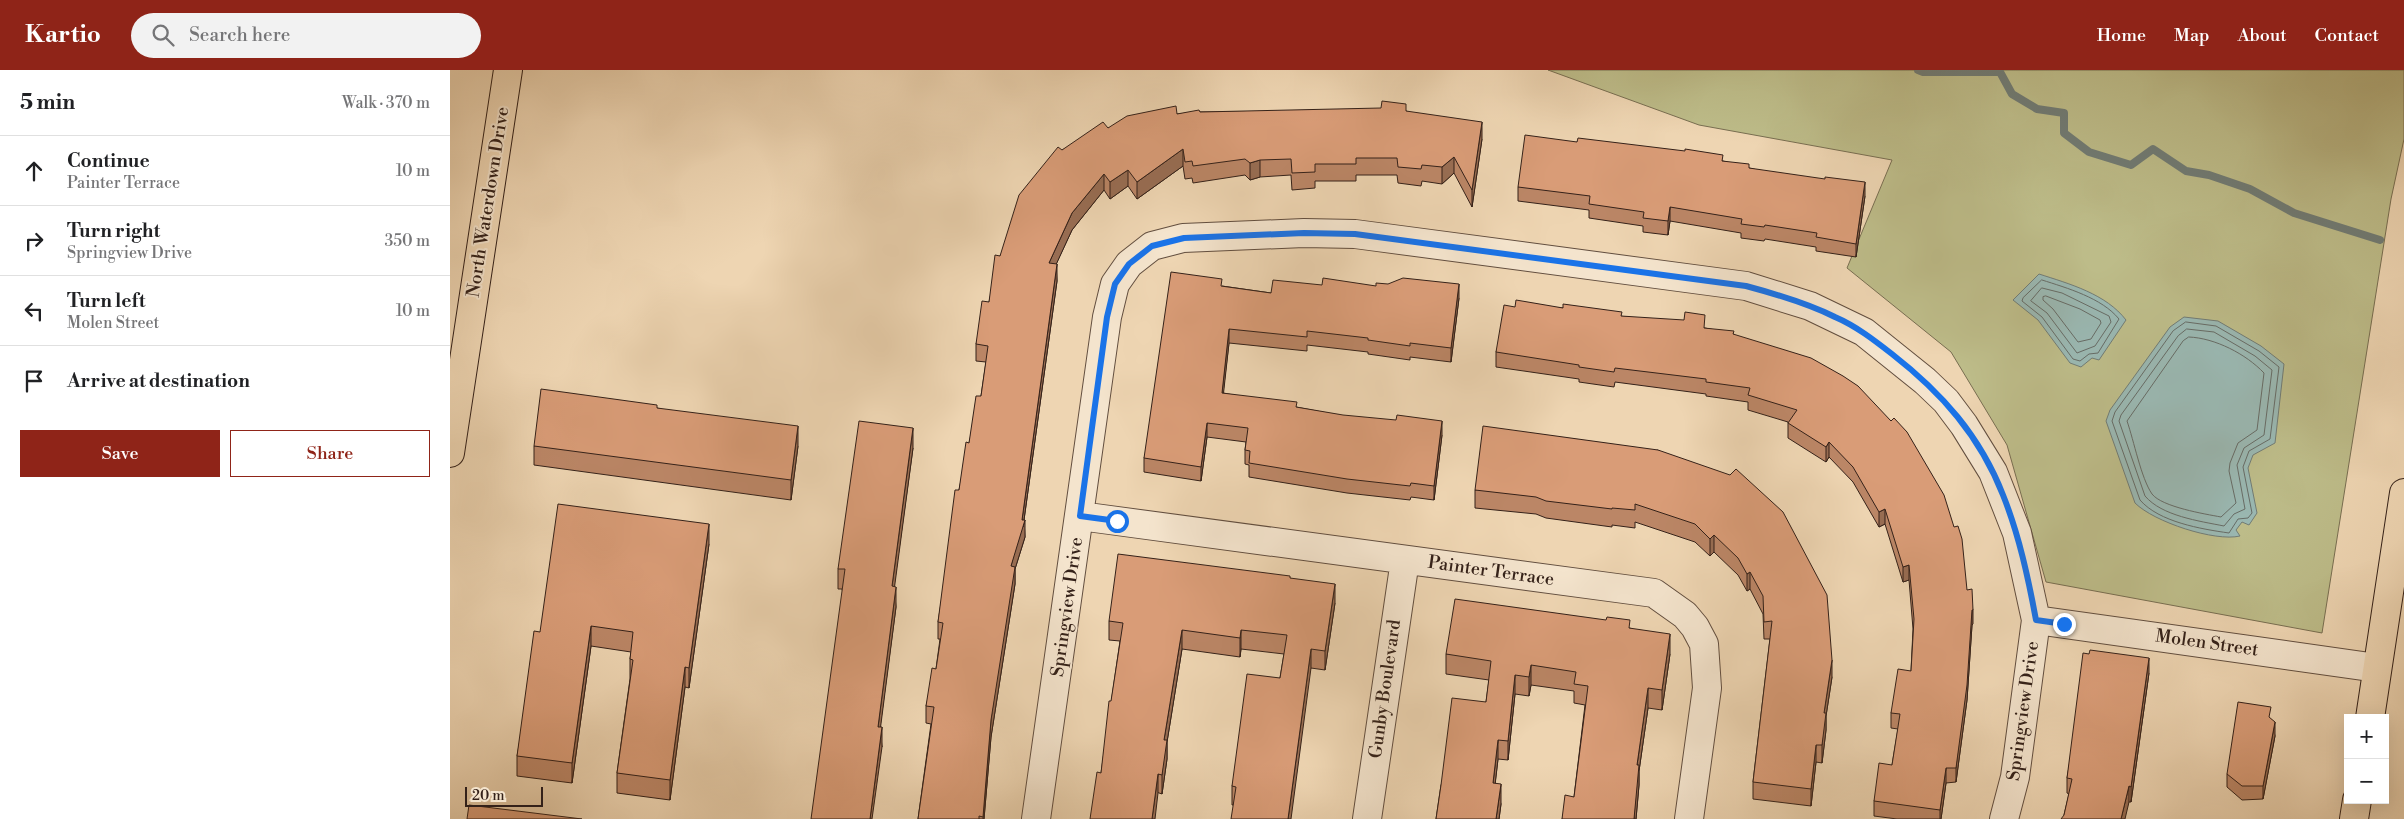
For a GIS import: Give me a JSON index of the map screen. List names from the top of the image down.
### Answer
{
  "streets": {
    "main road": ["North Waterdown Drive"],
    "street": [
      "Painter Terrace",
      "Springview Drive",
      "Molen Street",
      "Gunby Boulevard"
    ]
  },
  "crossings": [
    ["Painter Terrace", "Springview Drive"],
    ["Painter Terrace", "Gunby Boulevard"],
    ["Springview Drive", "Molen Street"]
  ],
  "scale_bar": "20 m",
  "page": {
    "header": "Kartio",
    "search": "Search here",
    "nav": [
      "Home",
      "Map",
      "About",
      "Contact"
    ],
    "heading": ["5 min", "Walk · 370 m"],
    "list": [
      ["Continue", "Painter Terrace", "10 m"],
      ["Turn right", "Springview Drive", "350 m"],
      ["Turn left", "Molen Street", "10 m"],
      "Arrive at destination"
    ],
    "buttons": ["Save", "Share"],
    "map_buttons": ["+", "−"],
    "scale": "20 m"
  }
}
